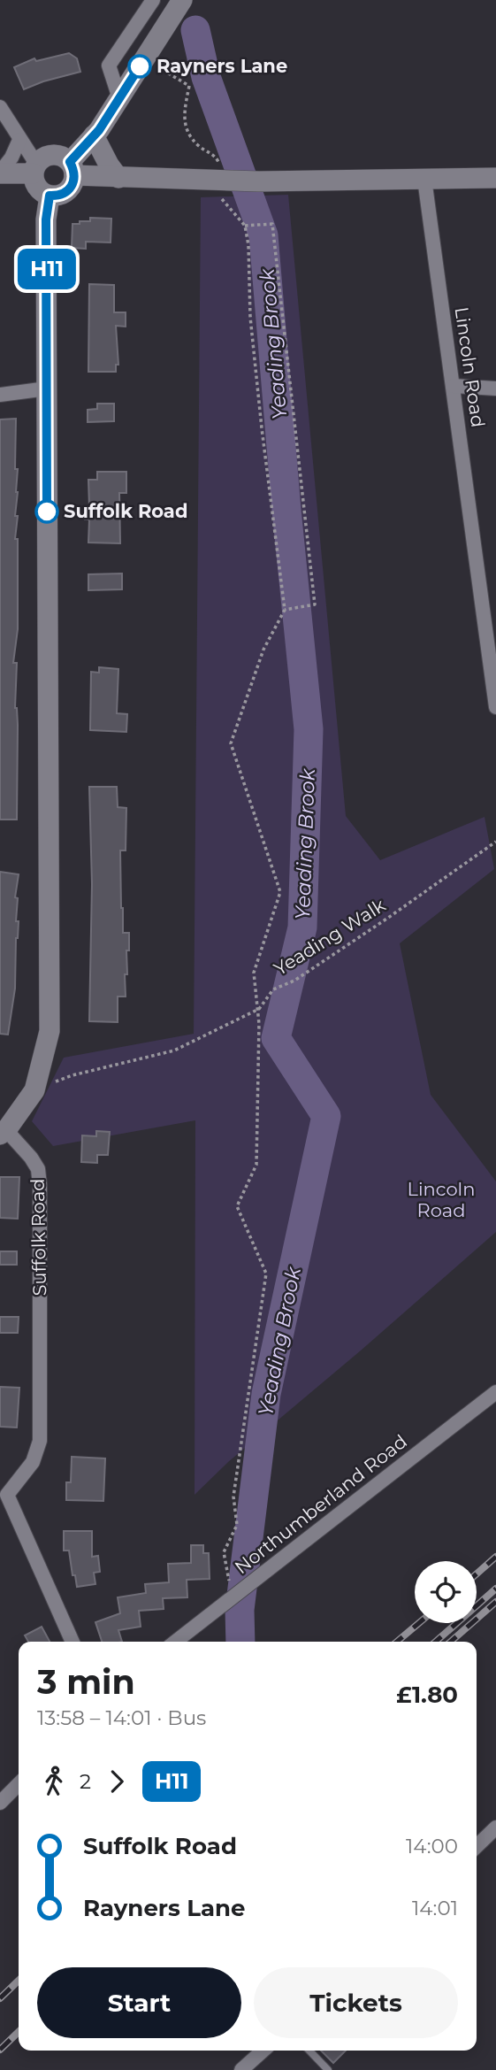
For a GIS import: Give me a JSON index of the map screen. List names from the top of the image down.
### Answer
{
  "streets": {
    "street": ["Lincoln Road", "Suffolk Road", "Northumberland Road"],
    "path": ["Yeading Walk"]
  },
  "crossings": [
    ["Yeading Walk", "Suffolk Road"]
  ],
  "water": ["Yeading Brook"],
  "parks": ["Lincoln Road"],
  "places": ["Rayners Lane", "Suffolk Road"],
  "lines": ["bus line H11"],
  "page": {
    "on_map": "H11",
    "heading": ["3 min", "13:58 – 14:01 · Bus", "£1.80"],
    "legs": ["2", "H11"],
    "list": [
      {
        "name": "Suffolk Road",
        "value": "14:00"
      },
      {
        "name": "Rayners Lane",
        "value": "14:01"
      }
    ],
    "buttons": ["Start", "Tickets"]
  }
}
